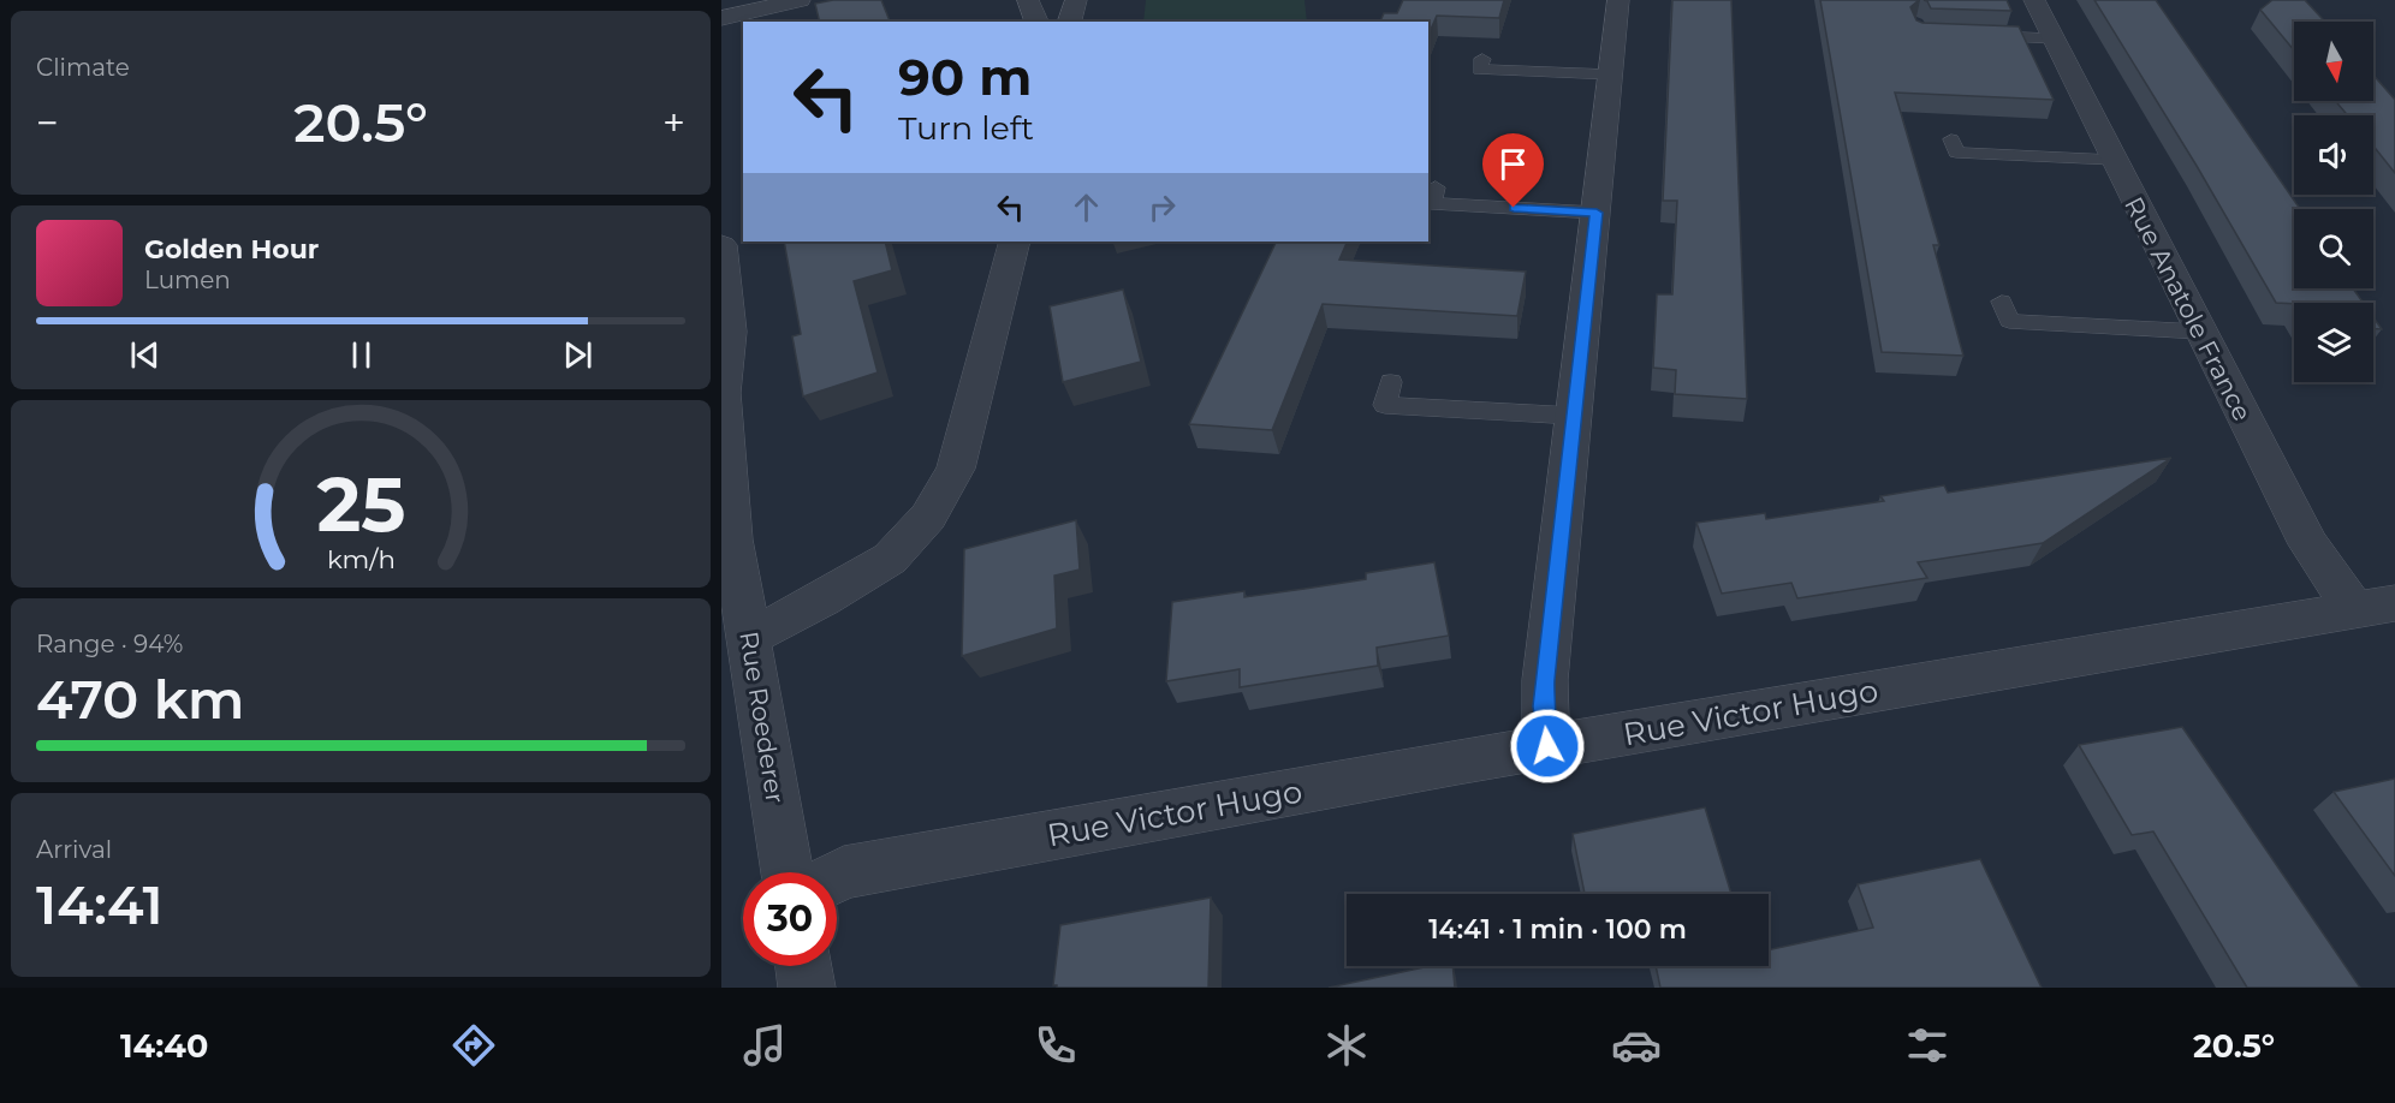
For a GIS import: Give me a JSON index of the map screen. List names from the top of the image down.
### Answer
{
  "streets": {
    "street": ["Rue Anatole France", "Rue Victor Hugo", "Rue Roederer"]
  },
  "crossings": [
    ["Rue Anatole France", "Rue Victor Hugo"]
  ],
  "north": "bottom",
  "page": {
    "tile": [
      "Climate",
      ["Range · 94%", "470 km"],
      ["Arrival", "14:41"]
    ],
    "turn": ["90 m", "Turn left"],
    "heat": ["−", "20.5°", "+"],
    "song": ["Golden Hour", "Lumen"],
    "limit": "30",
    "trip": "14:41 · 1 min · 100 m",
    "tabs": ["14:40", "20.5°"],
    "gauge": ["25", "km/h"]
  }
}
